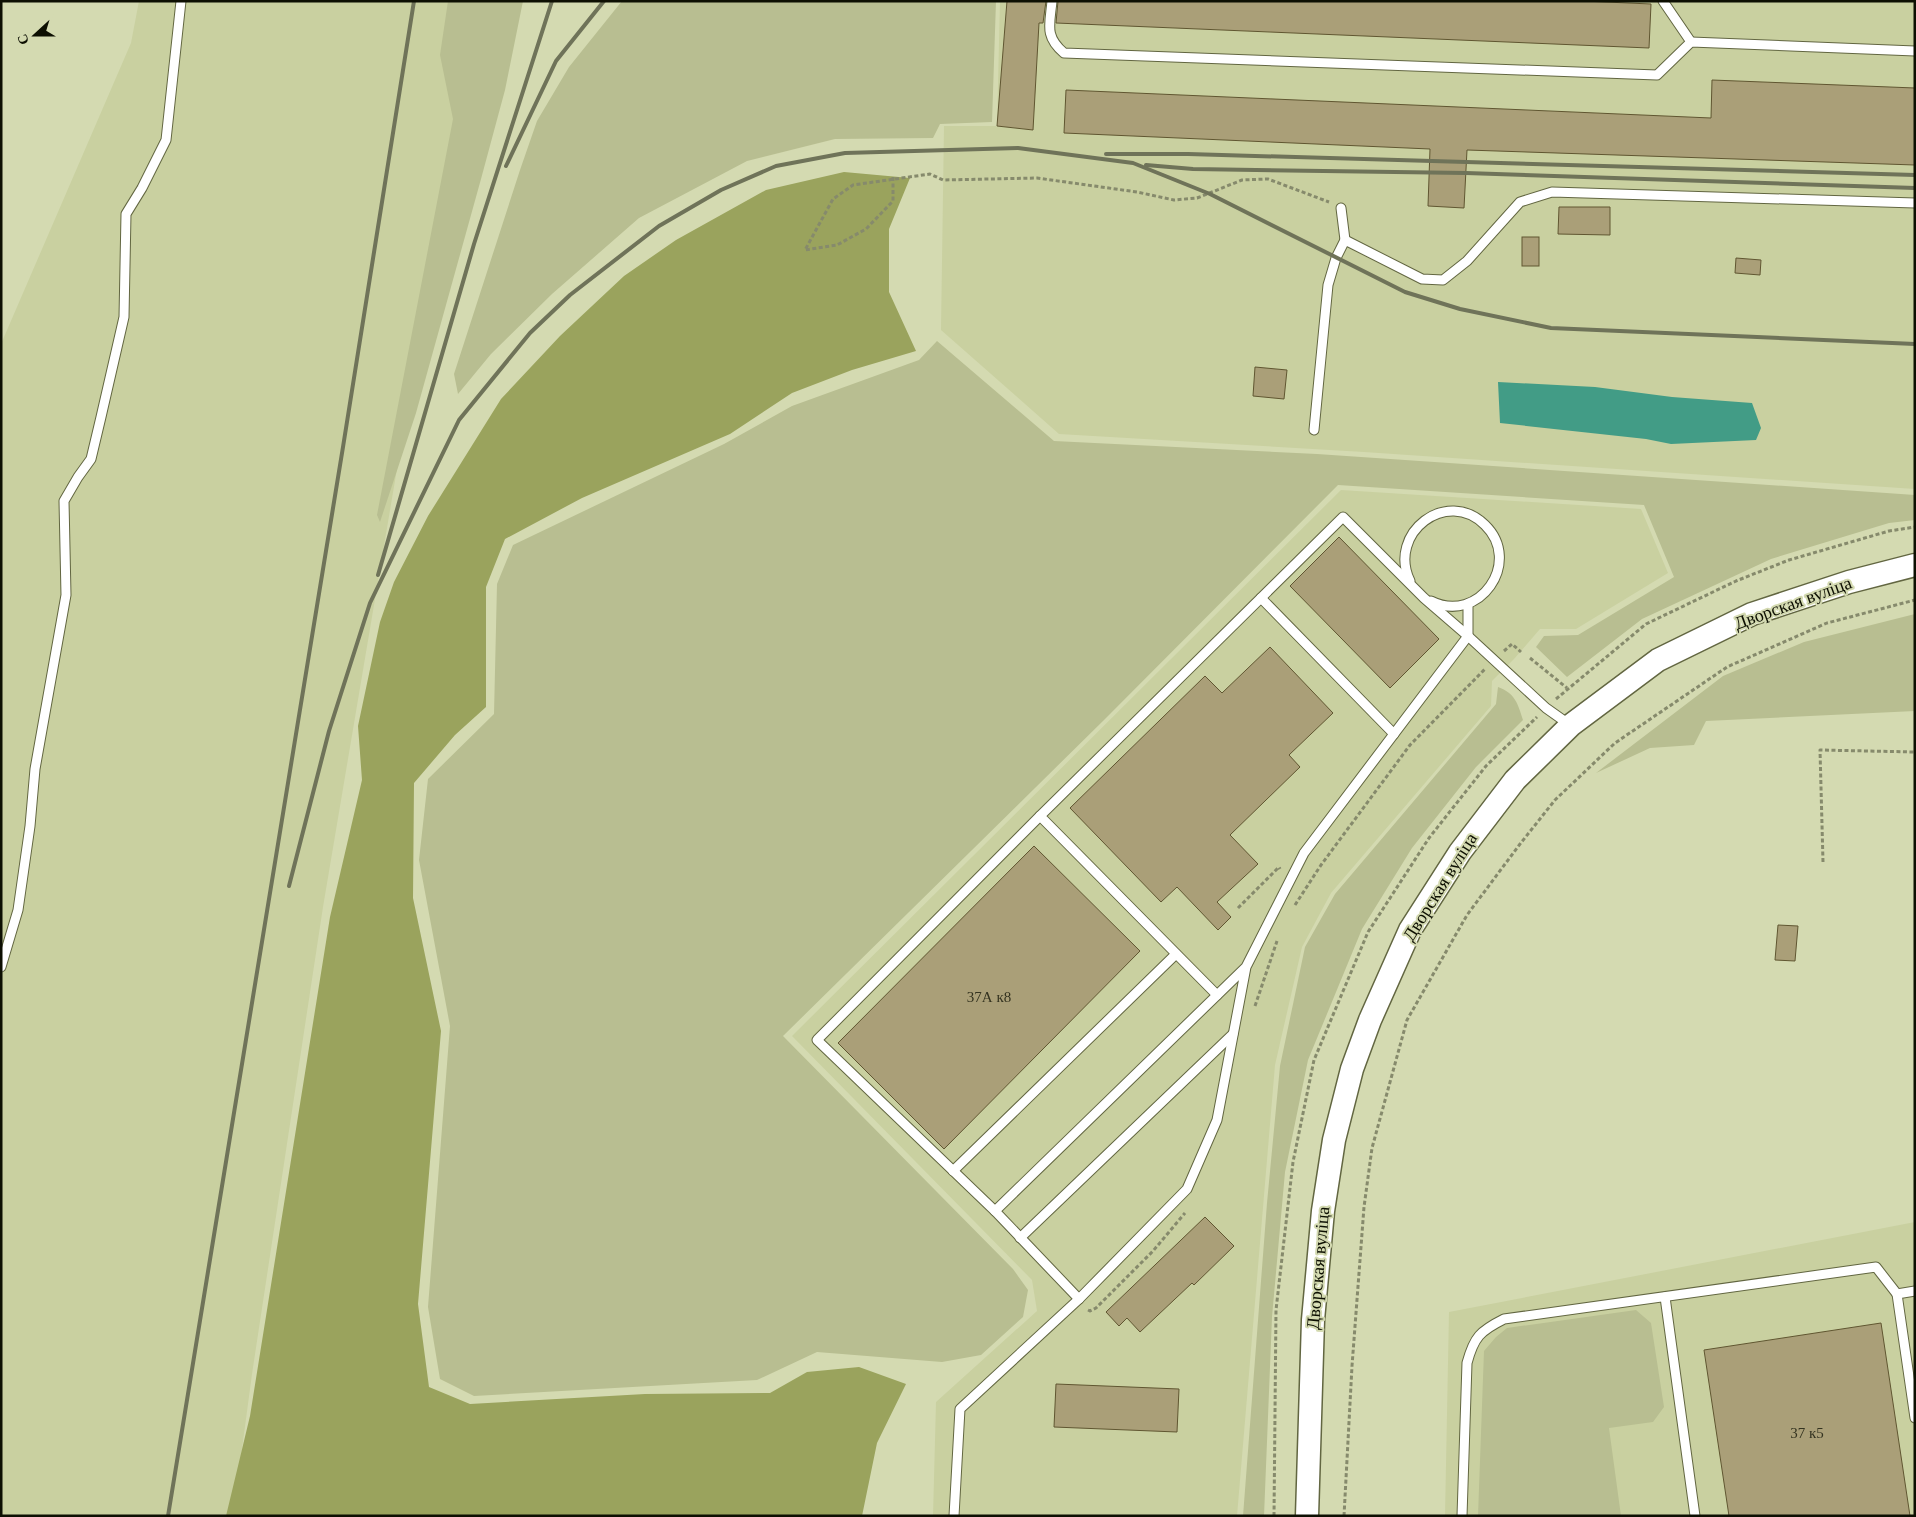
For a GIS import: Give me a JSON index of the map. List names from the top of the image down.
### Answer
{
  "streets": {
    "street": ["Дворская вуліца"]
  },
  "house_numbers": ["37А к8", "37 к5"],
  "north": "left"
}
